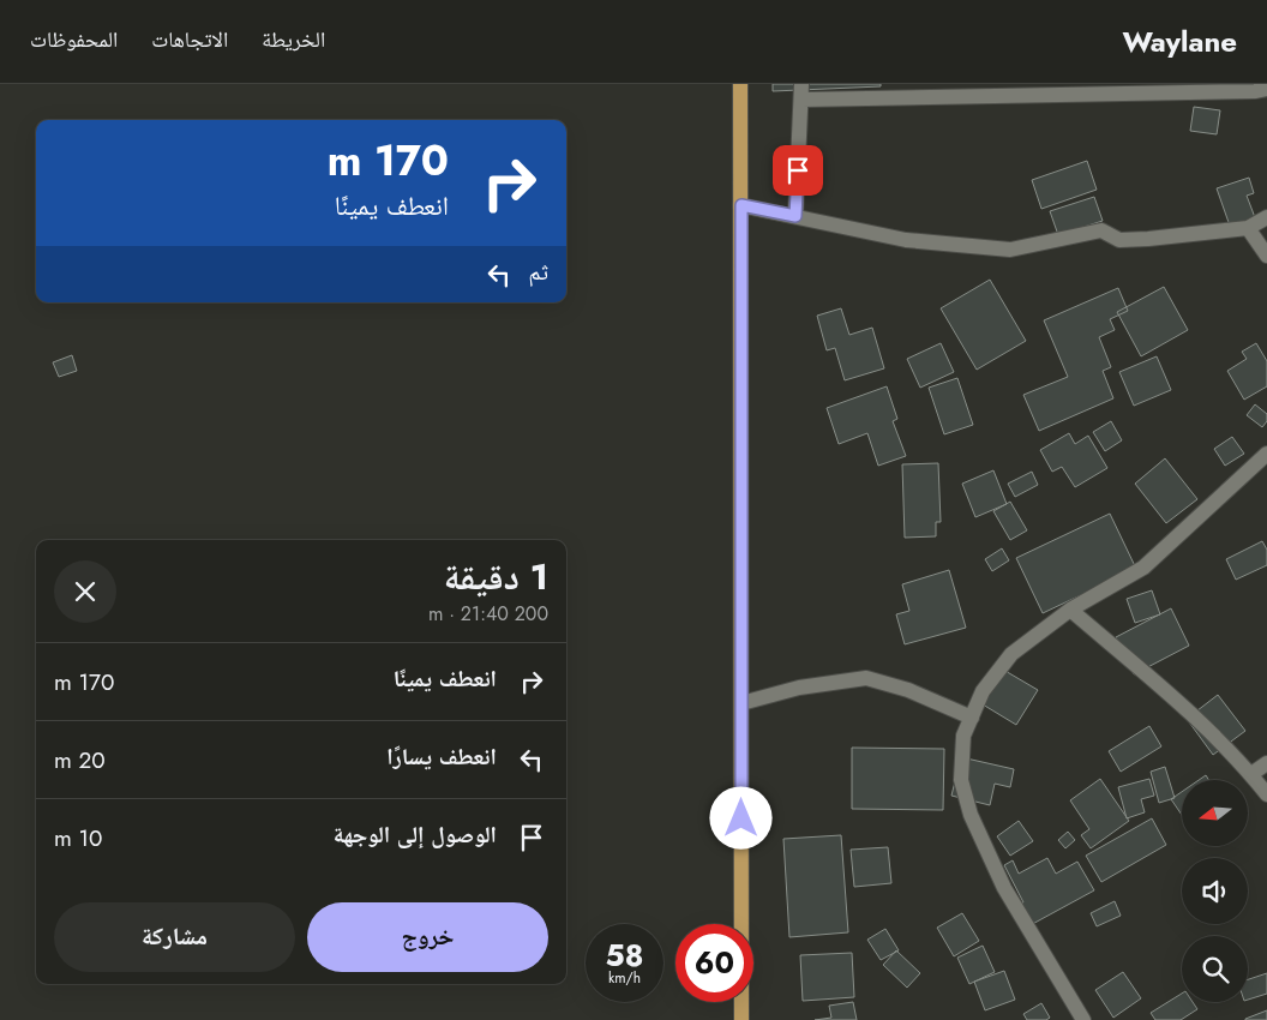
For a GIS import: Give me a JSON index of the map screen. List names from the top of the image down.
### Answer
{
  "north": "left",
  "page": {
    "header": "Waylane",
    "nav": ["الخريطة", "الاتجاهات", "المحفوظات"],
    "turn": ["170 m", "انعطف يمينًا"],
    "then": "ثم",
    "heading": ["1 دقيقة", "200 m · 21:40"],
    "list": [
      {
        "name": "انعطف يمينًا",
        "value": "170 m"
      },
      {
        "name": "انعطف يسارًا",
        "value": "20 m"
      },
      {
        "name": "الوصول إلى الوجهة",
        "value": "10 m"
      }
    ],
    "buttons": ["خروج", "مشاركة"],
    "speed": "58 km/h",
    "limit": "60"
  }
}
